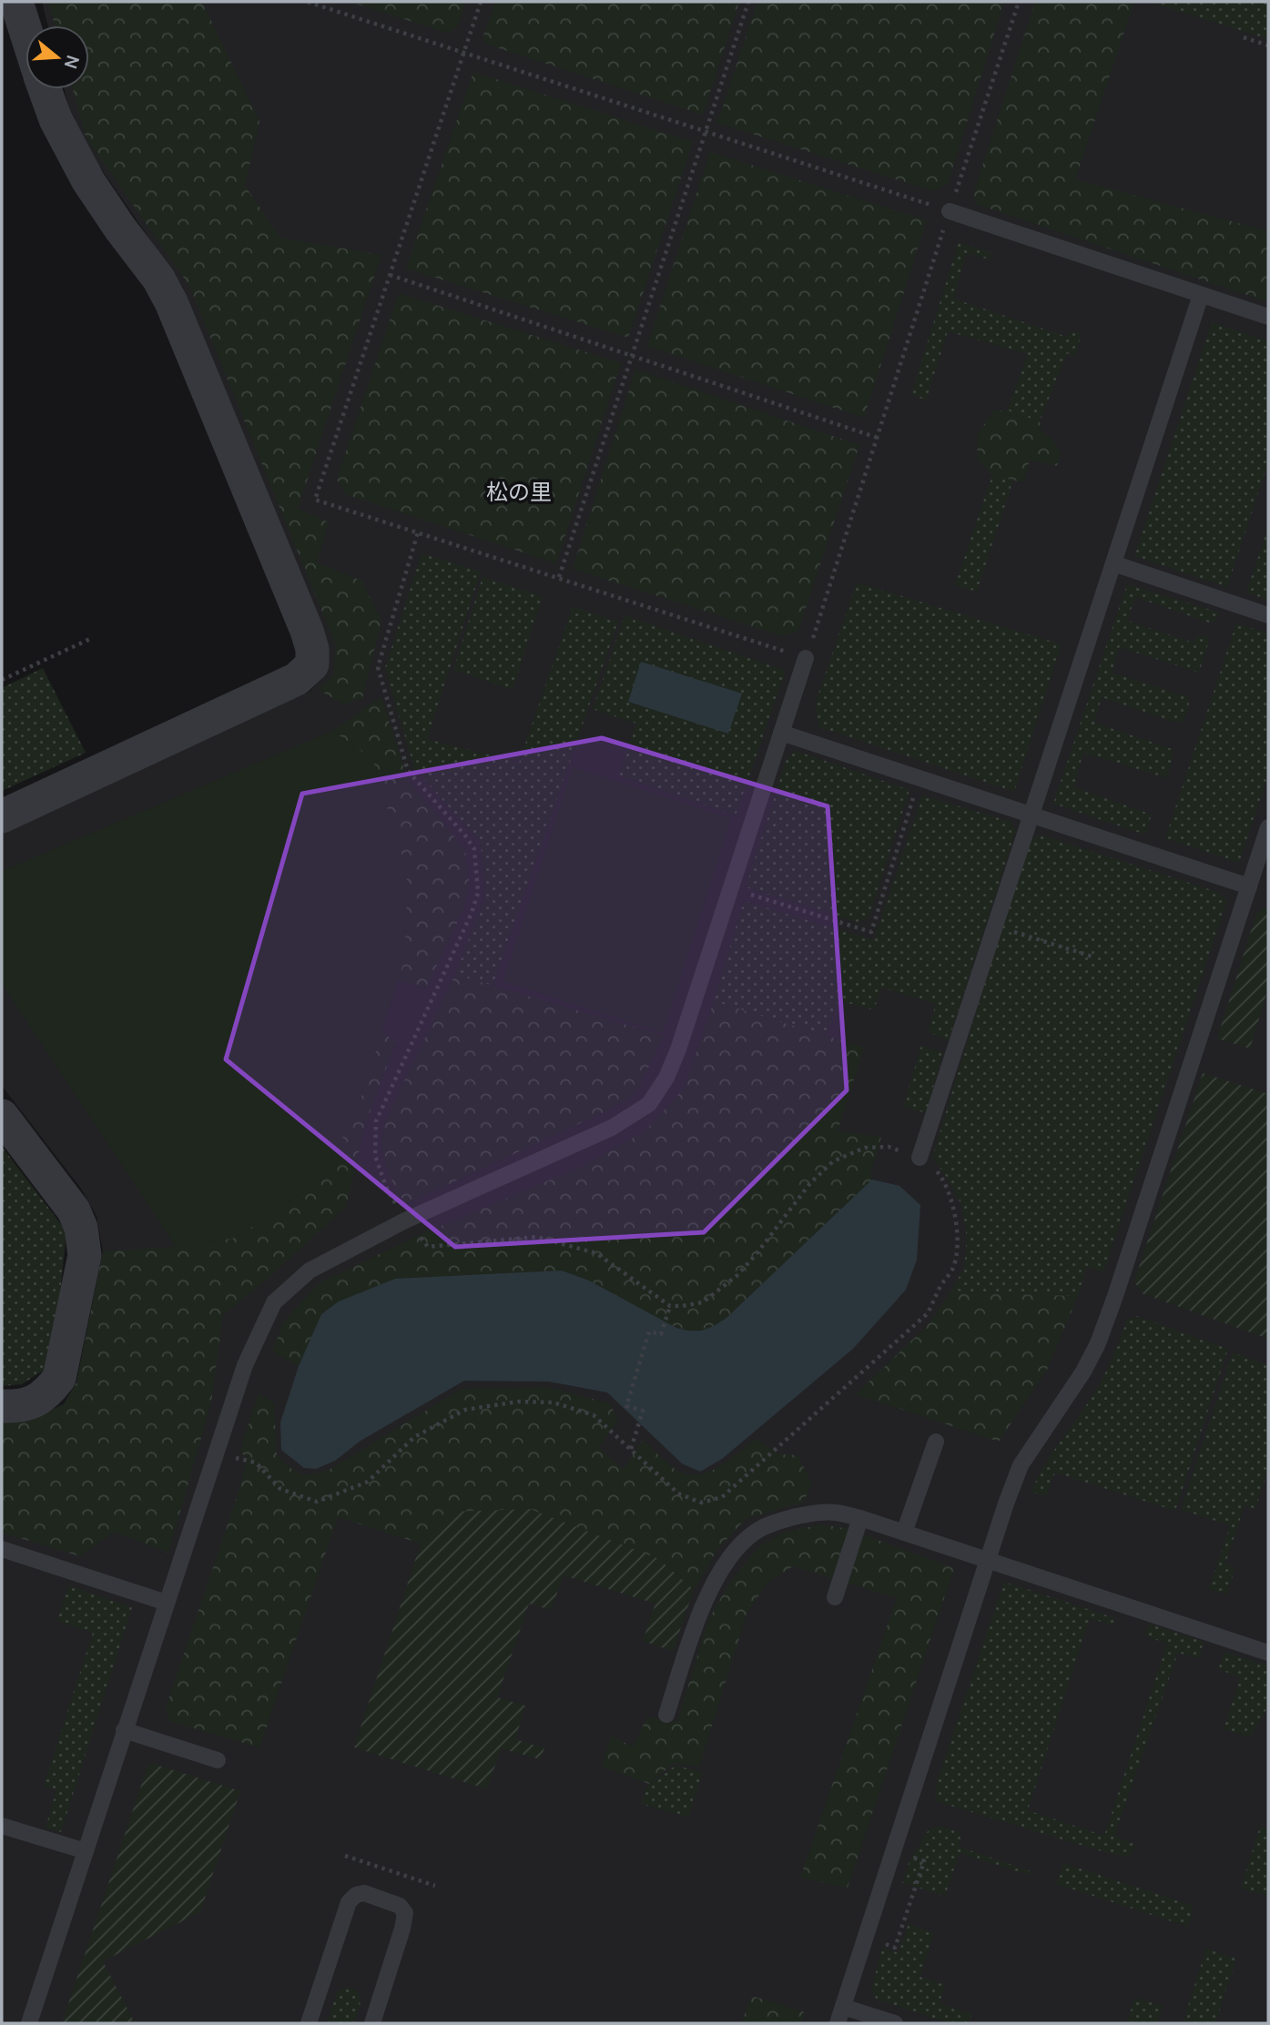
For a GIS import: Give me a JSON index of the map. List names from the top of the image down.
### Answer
{
  "districts": ["松の里"],
  "north": "right"
}
